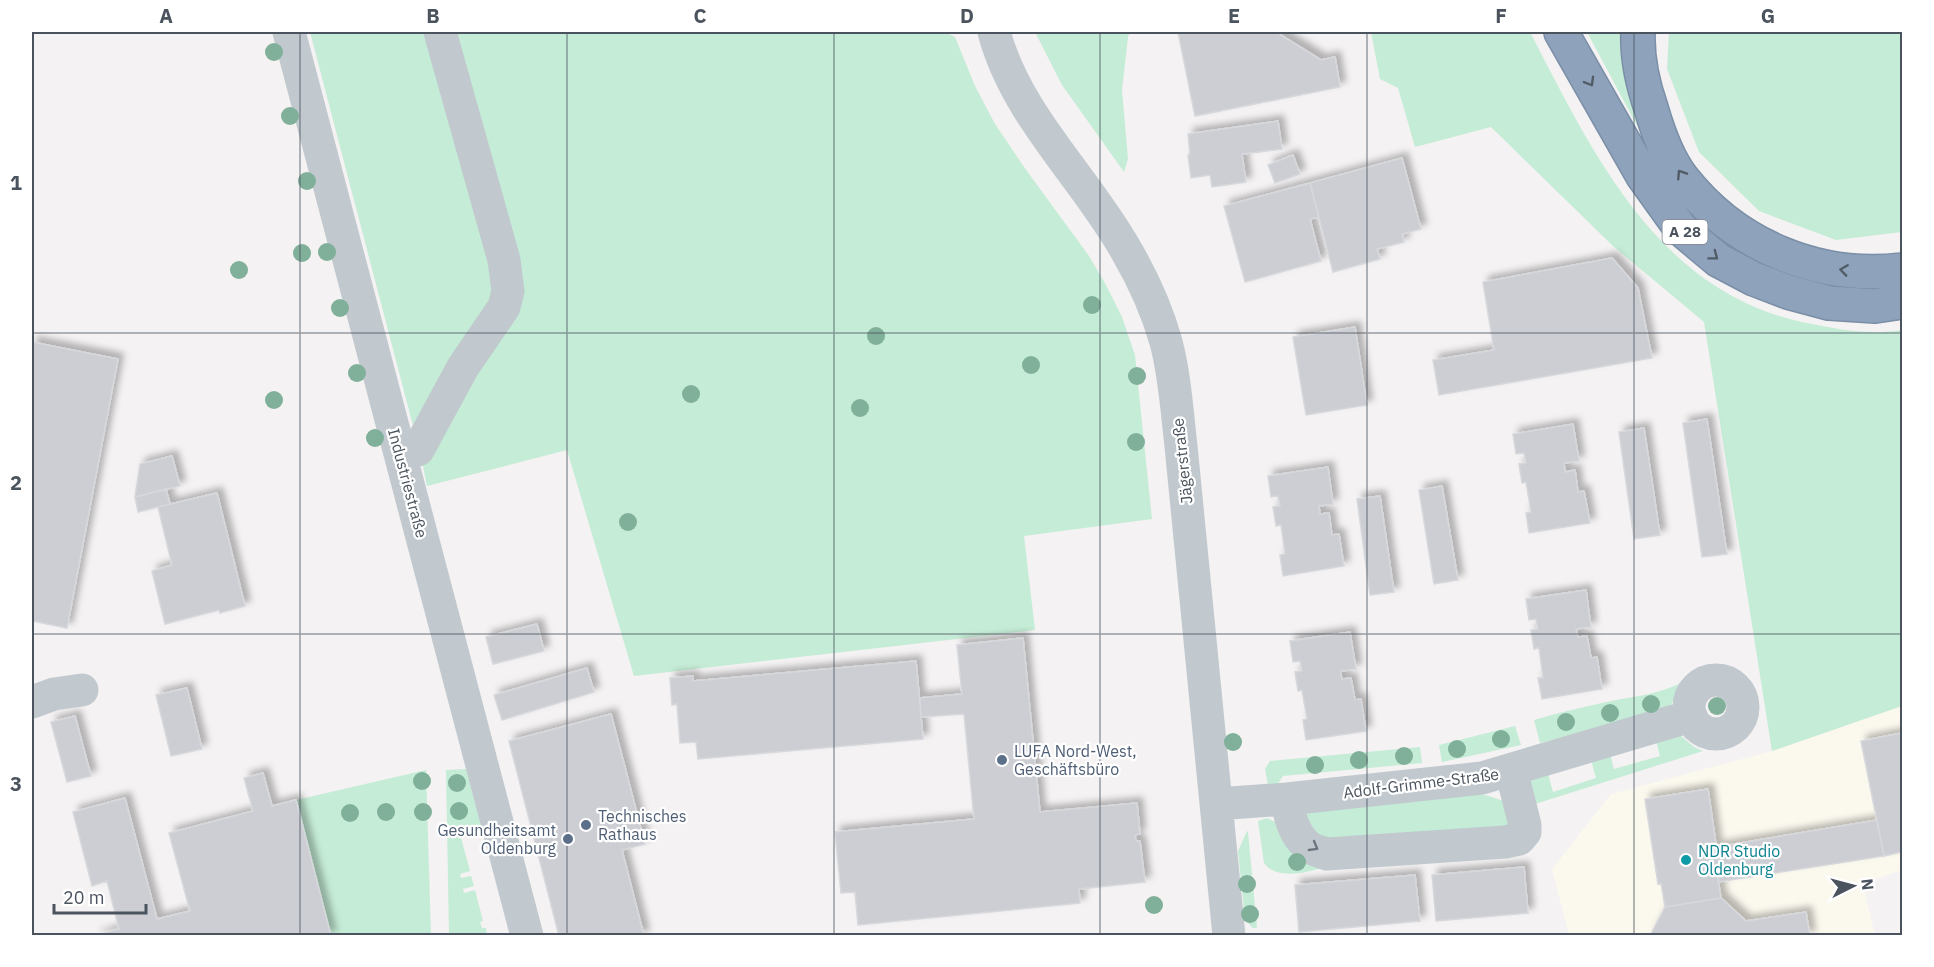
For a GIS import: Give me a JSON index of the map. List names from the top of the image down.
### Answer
{
  "streets": {
    "highway": ["A 28"],
    "street": ["Jägerstraße", "Industriestraße", "Adolf-Grimme-Straße"]
  },
  "crossings": [
    ["Jägerstraße", "Adolf-Grimme-Straße"]
  ],
  "places": [
    "LUFA Nord-West, Geschäftsbüro",
    "Technisches Rathaus",
    "Gesundheitsamt Oldenburg",
    "NDR Studio Oldenburg"
  ],
  "scale_bar": "20 m",
  "north": "right",
  "grid": {
    "columns": [
      "A",
      "B",
      "C",
      "D",
      "E",
      "F",
      "G"
    ],
    "rows": ["1", "2", "3"]
  }
}
